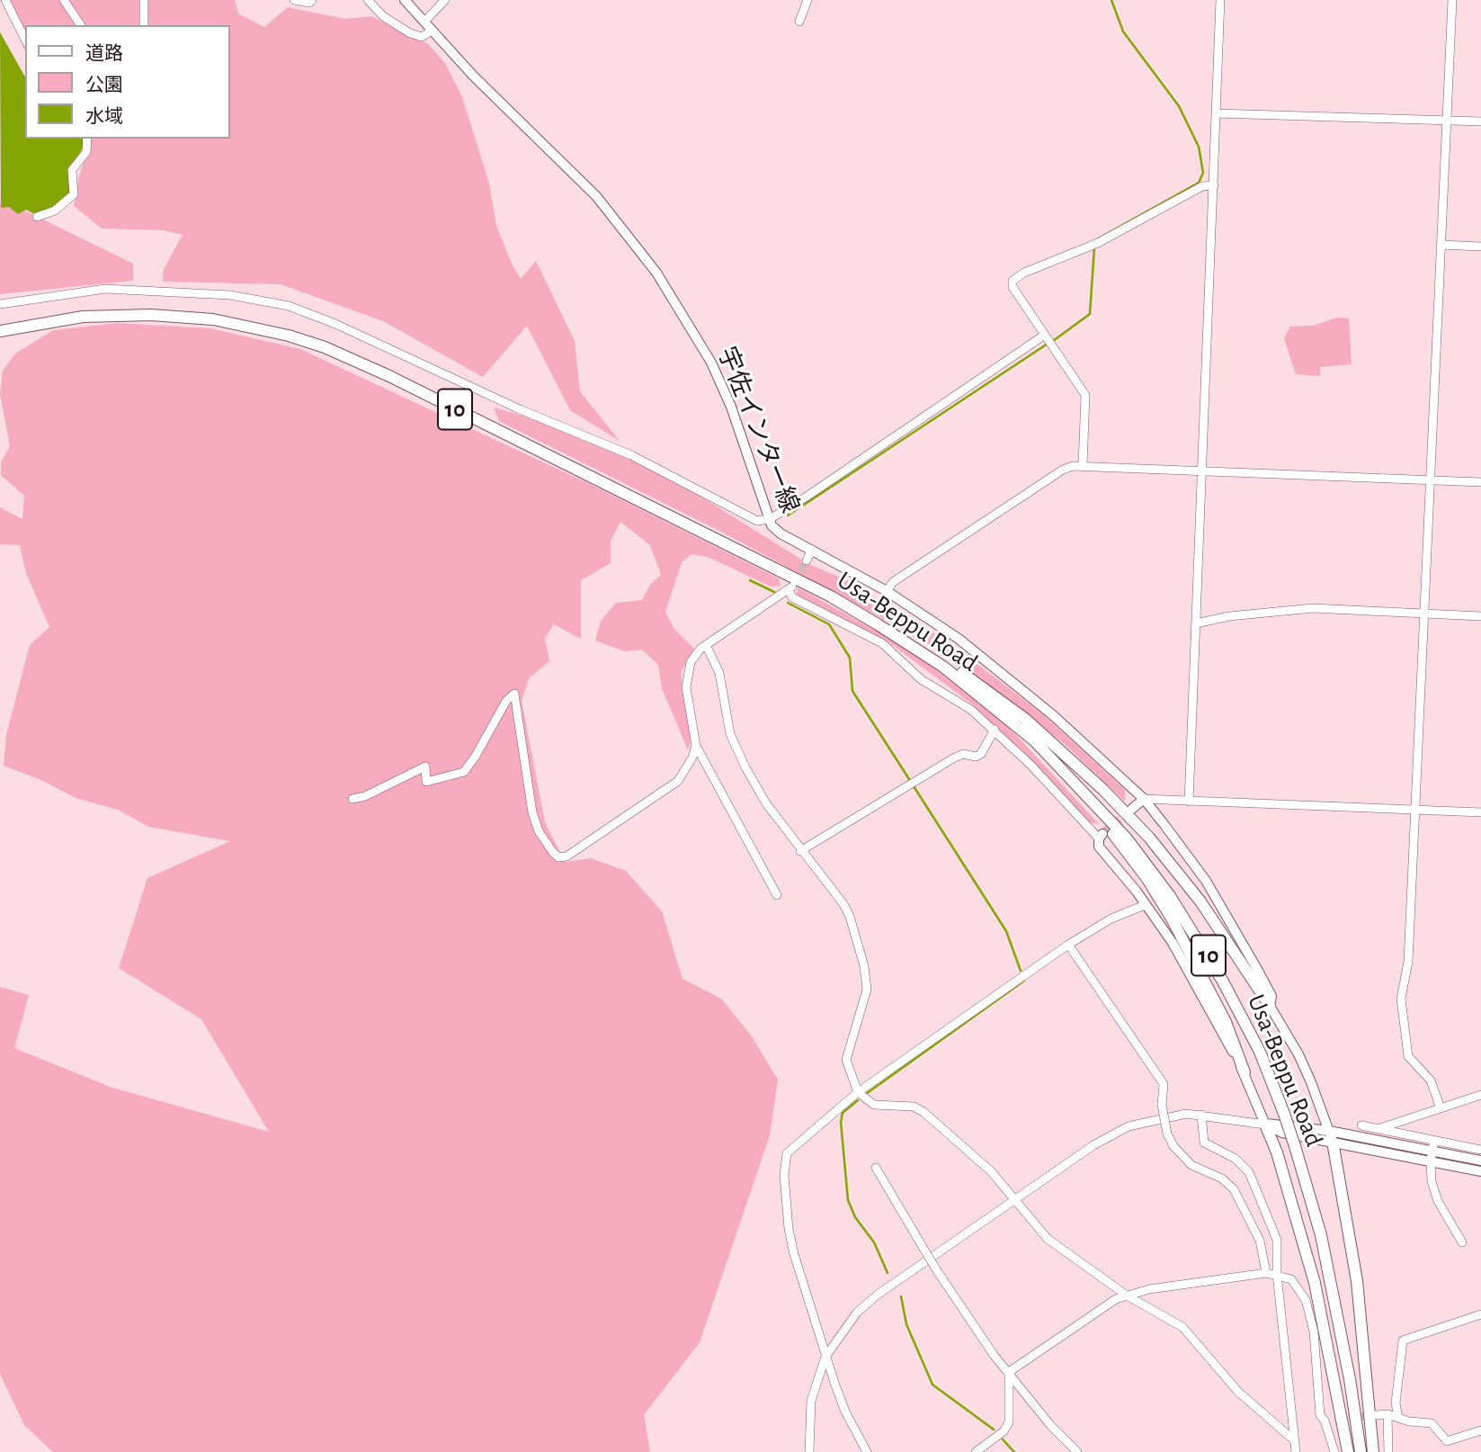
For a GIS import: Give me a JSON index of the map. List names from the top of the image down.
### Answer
{
  "streets": {
    "highway": ["10", "Usa-Beppu Road"],
    "main road": ["宇佐インター線"]
  },
  "legend": ["道路", "公園", "水域"]
}
